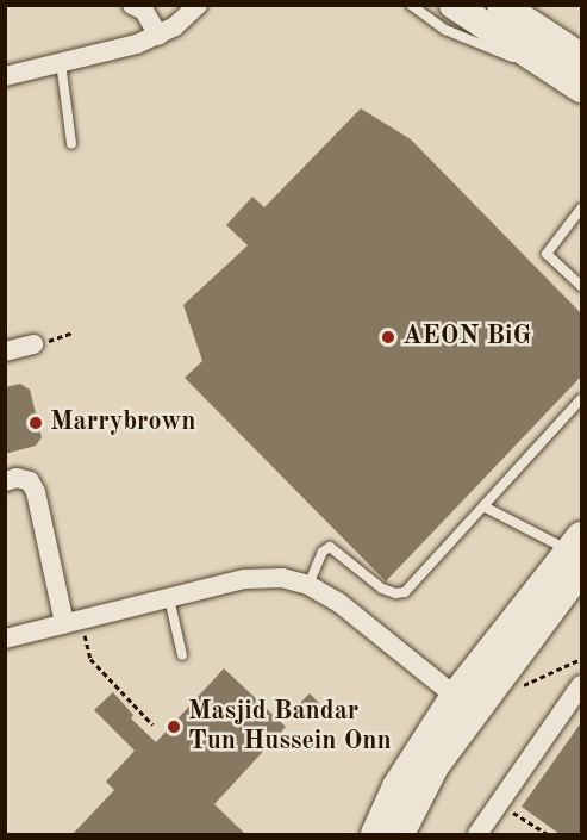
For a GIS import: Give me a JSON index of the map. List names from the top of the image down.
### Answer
{
  "places": ["AEON BiG", "Marrybrown", "Masjid Bandar Tun Hussein Onn"]
}
